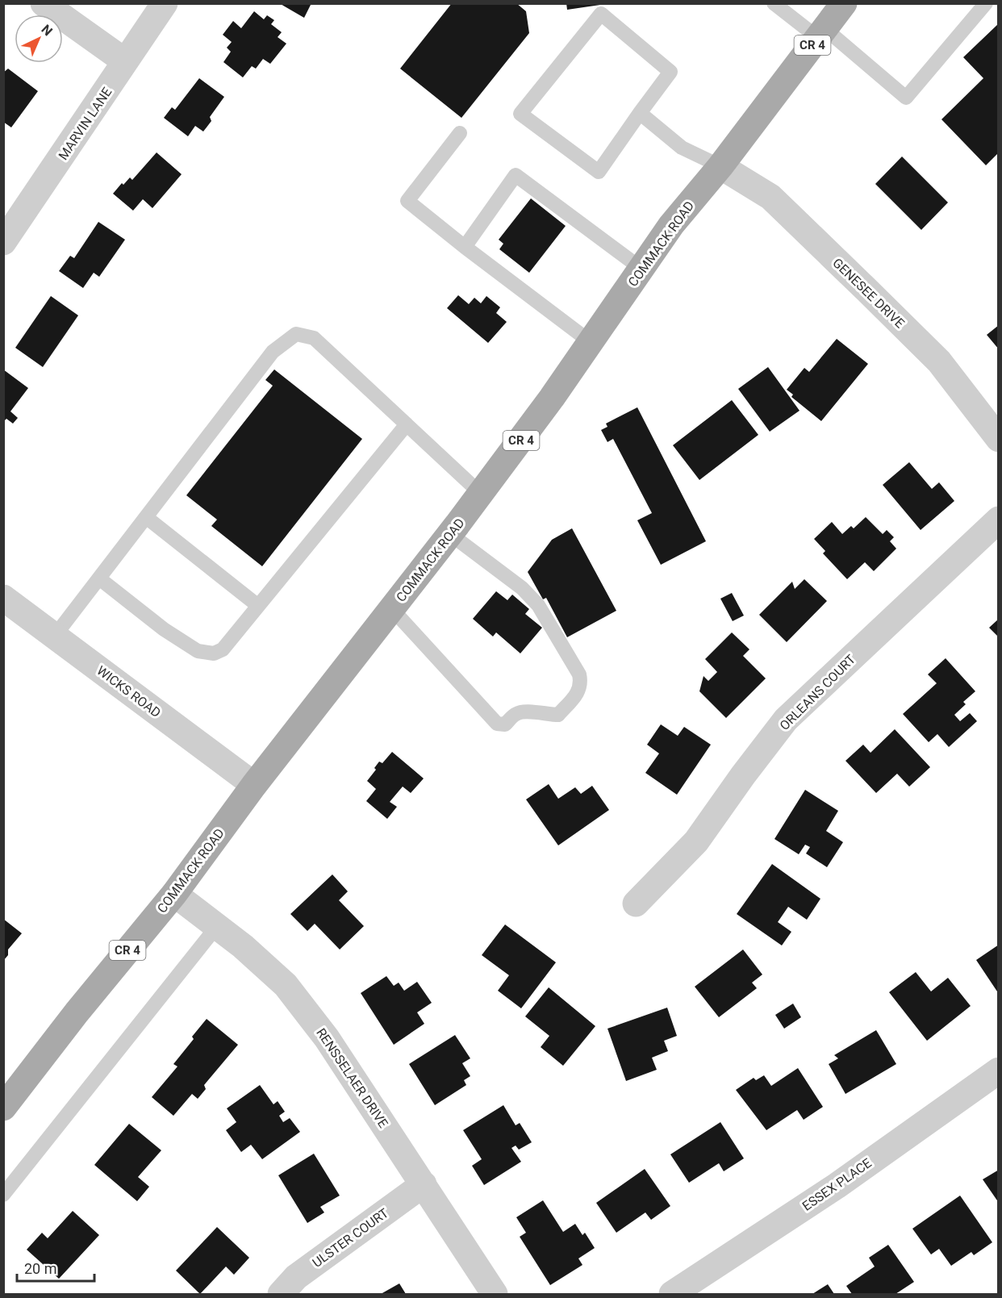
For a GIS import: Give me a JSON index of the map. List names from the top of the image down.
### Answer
{
  "streets": {
    "main road": ["CR 4", "COMMACK ROAD"],
    "street": [
      "MARVIN LANE",
      "GENESEE DRIVE",
      "WICKS ROAD",
      "ORLEANS COURT",
      "RENSSELAER DRIVE",
      "ESSEX PLACE",
      "ULSTER COURT"
    ]
  },
  "crossings": [
    ["COMMACK ROAD", "GENESEE DRIVE"],
    ["COMMACK ROAD", "WICKS ROAD"],
    ["COMMACK ROAD", "RENSSELAER DRIVE"],
    ["RENSSELAER DRIVE", "ULSTER COURT"]
  ],
  "scale_bar": "20 m",
  "north": "top right"
}
